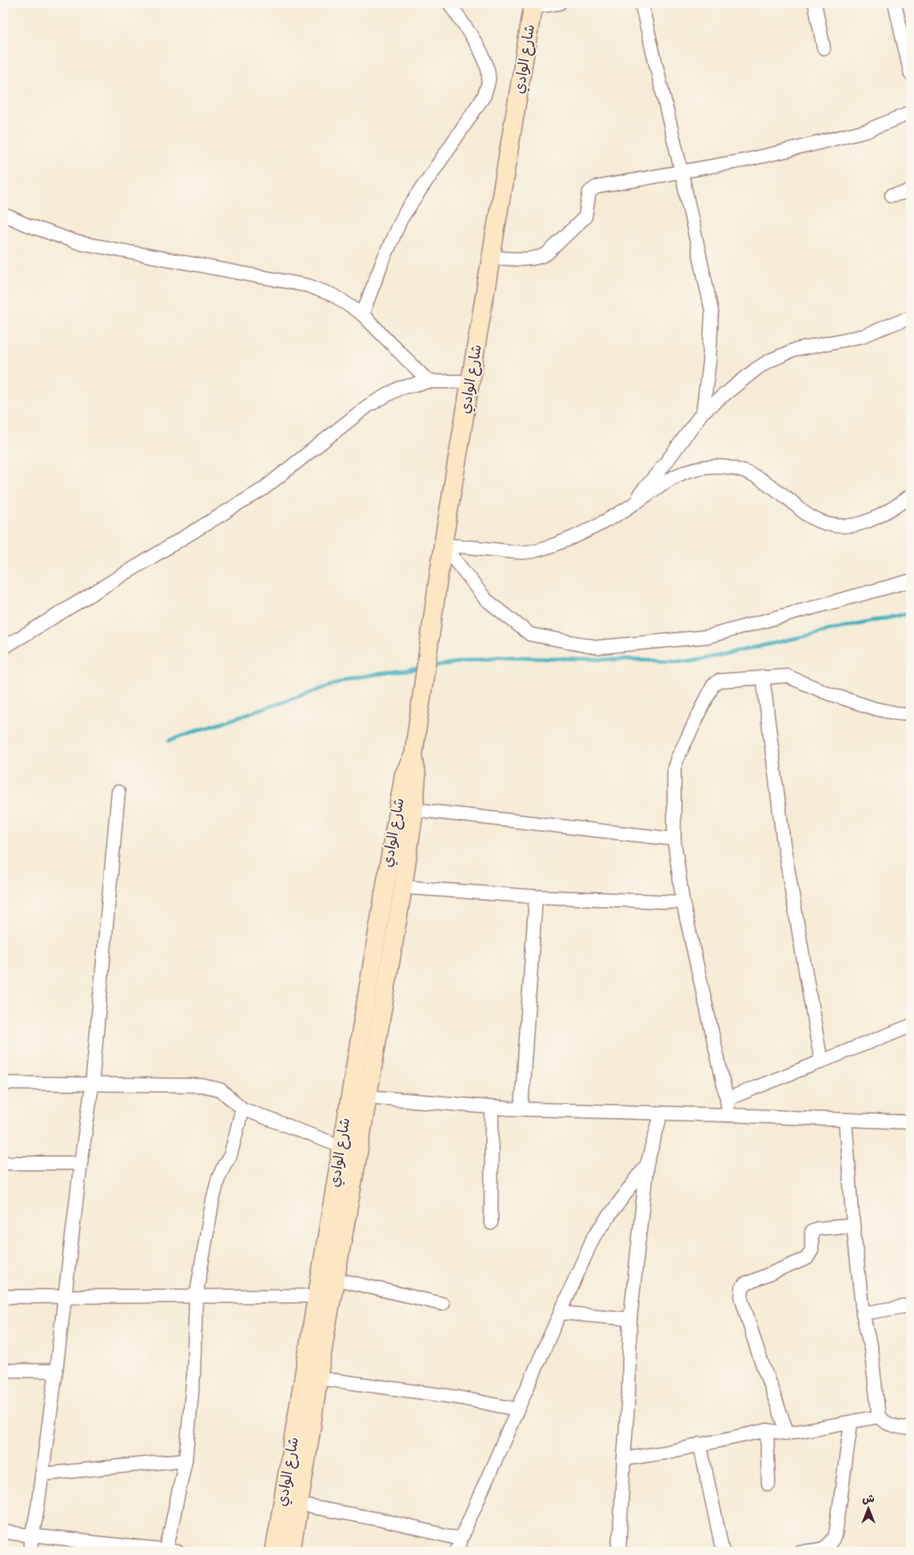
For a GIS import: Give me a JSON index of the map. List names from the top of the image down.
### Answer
{
  "streets": {
    "main road": ["شارع الوادي"]
  },
  "north": "top"
}
